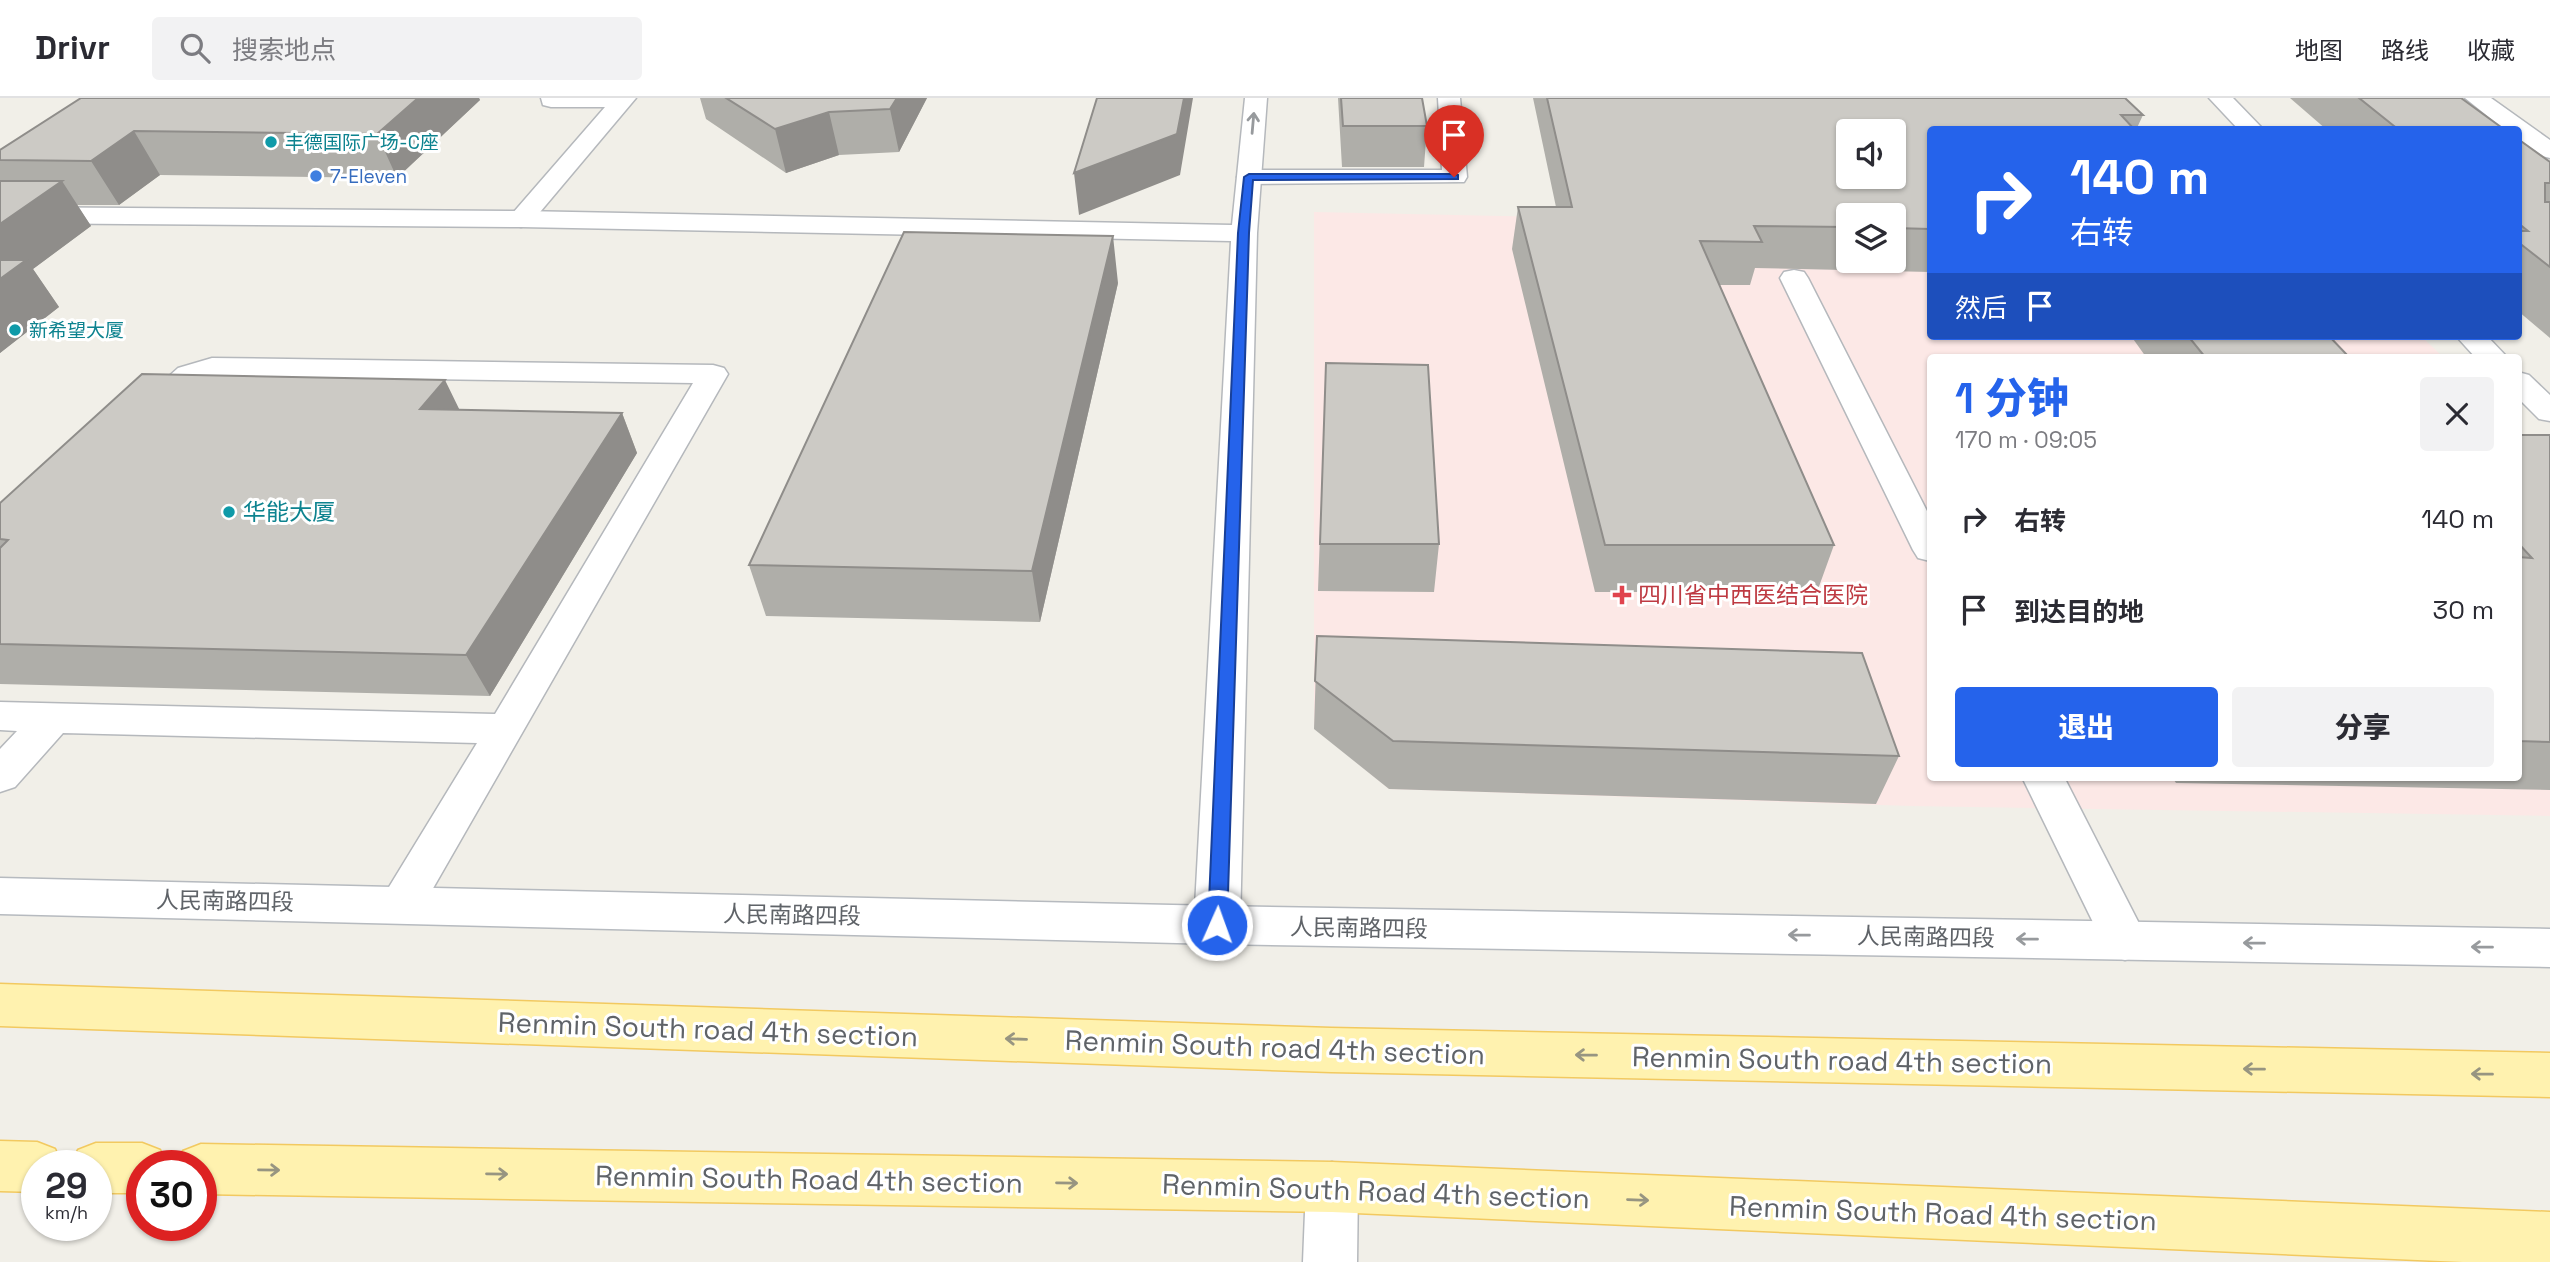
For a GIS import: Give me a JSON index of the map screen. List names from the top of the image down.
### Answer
{
  "streets": {
    "main road": ["Renmin South road 4th section", "Renmin South Road 4th section"],
    "street": ["人民南路四段"]
  },
  "one_way": ["人民南路四段", "Renmin South road 4th section", "Renmin South Road 4th section"],
  "places": {
    "other": [
      "丰德国际广场-C座",
      "7-Eleven",
      "新希望大厦",
      "华能大厦"
    ],
    "health": ["四川省中西医结合医院"]
  },
  "page": {
    "header": "Drivr",
    "search": "搜索地点",
    "nav": ["地图", "路线", "收藏"],
    "turn": ["140 m", "右转"],
    "then": "然后",
    "heading": ["1 分钟", "170 m · 09:05"],
    "list": [
      {
        "name": "右转",
        "value": "140 m"
      },
      {
        "name": "到达目的地",
        "value": "30 m"
      }
    ],
    "buttons": ["退出", "分享"],
    "speed": "29 km/h",
    "limit": "30"
  }
}
